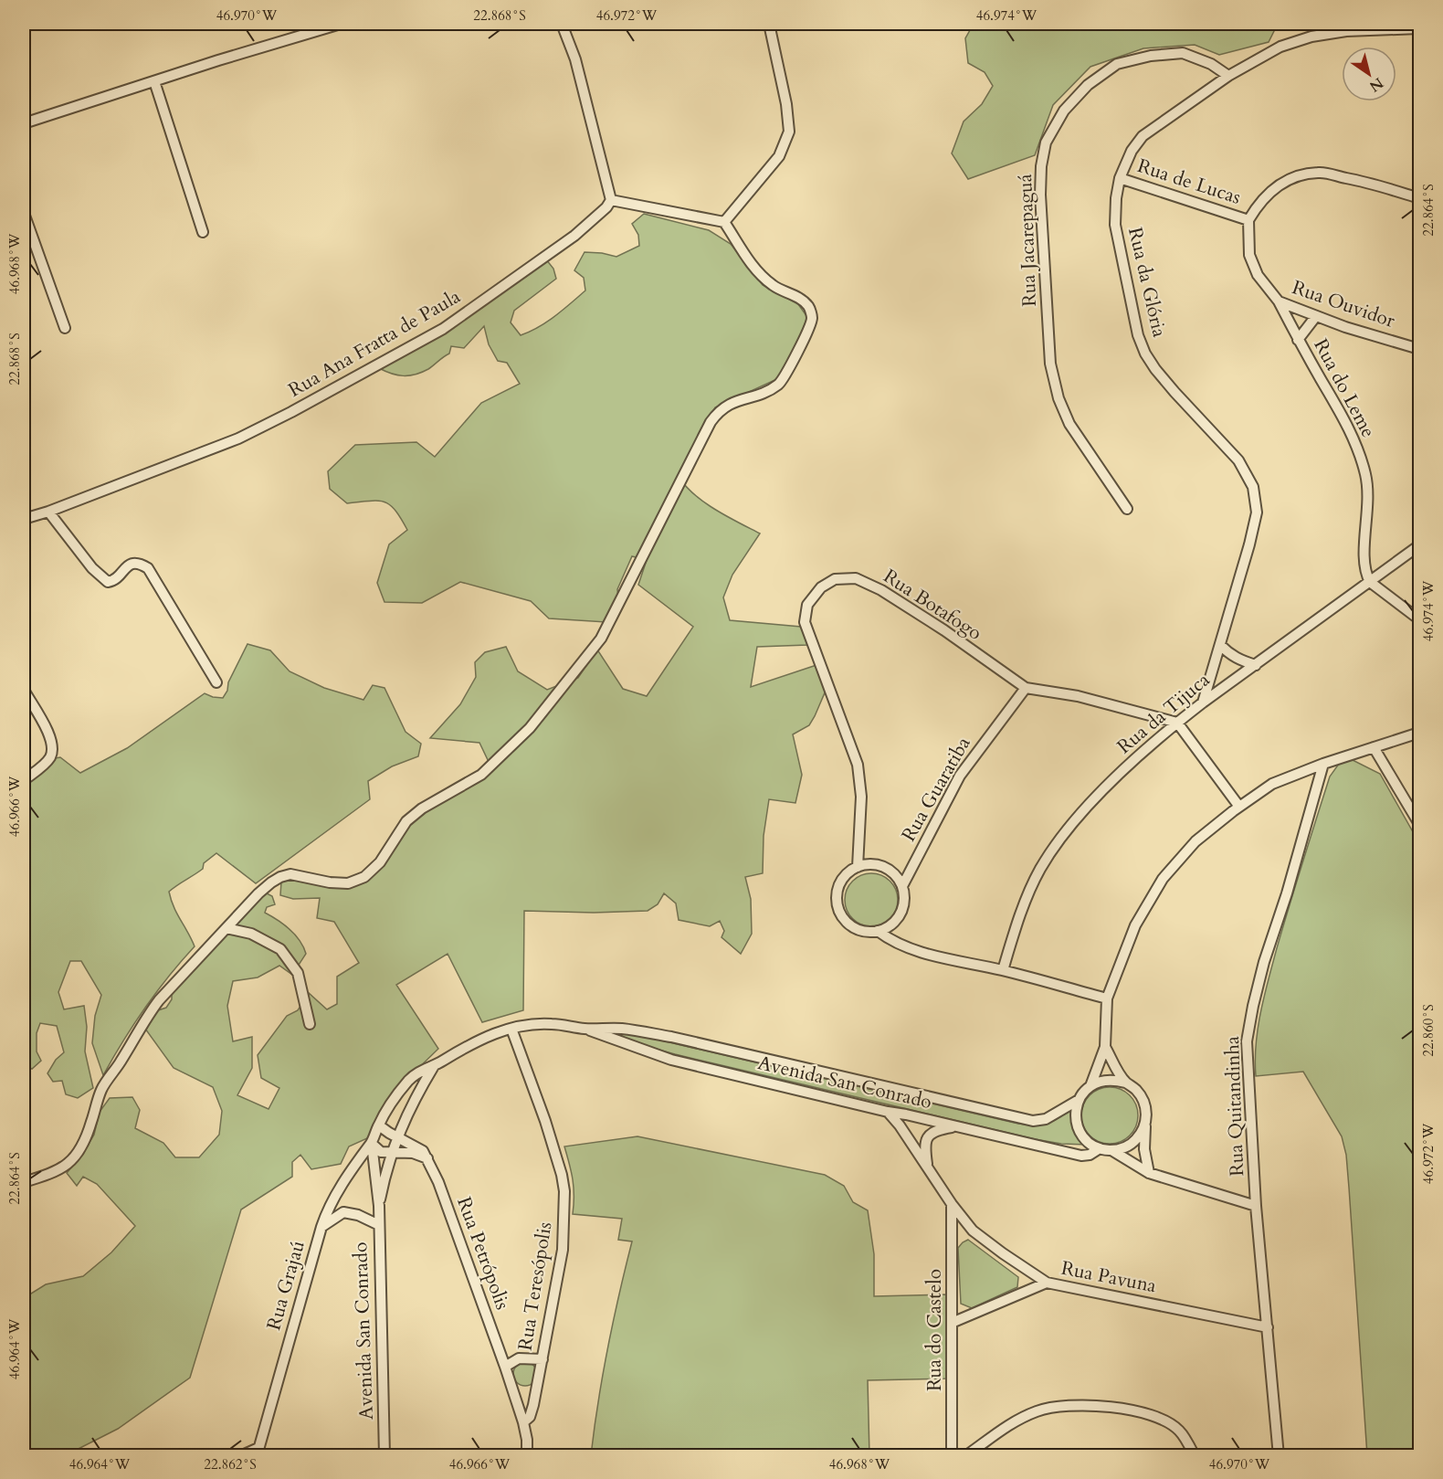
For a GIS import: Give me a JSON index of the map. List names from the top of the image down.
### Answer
{
  "streets": {
    "street": [
      "Rua de Lucas",
      "Rua Jacarepaguá",
      "Rua da Glória",
      "Rua Ouvidor",
      "Rua Ana Fratta de Paula",
      "Rua do Leme",
      "Rua Botafogo",
      "Rua da Tijuca",
      "Rua Guaratiba",
      "Avenida San Conrado",
      "Rua Quitandinha",
      "Rua Petrópolis",
      "Rua Pavuna",
      "Rua Grajaú",
      "Rua Teresópolis",
      "Rua do Castelo"
    ]
  },
  "crossings": [
    ["Rua de Lucas", "Rua da Glória"],
    ["Rua de Lucas", "Rua Ouvidor"],
    ["Rua Jacarepaguá", "Rua da Glória"],
    ["Rua da Glória", "Rua da Tijuca"],
    ["Rua Ouvidor", "Rua do Leme"],
    ["Rua do Leme", "Rua da Tijuca"],
    ["Rua Botafogo", "Rua da Tijuca"],
    ["Rua Botafogo", "Rua Guaratiba"],
    ["Avenida San Conrado", "Rua Petrópolis"],
    ["Avenida San Conrado", "Rua Pavuna"],
    ["Avenida San Conrado", "Rua Grajaú"],
    ["Avenida San Conrado", "Rua Teresópolis"],
    ["Rua Quitandinha", "Rua Pavuna"],
    ["Rua Petrópolis", "Rua Teresópolis"],
    ["Rua Pavuna", "Rua do Castelo"]
  ],
  "north": "bottom right",
  "coordinates": [
    "46.970°W",
    "22.868°S",
    "46.972°W",
    "46.974°W",
    "22.864°S",
    "46.968°W",
    "46.966°W",
    "22.860°S",
    "46.964°W",
    "22.862°S"
  ]
}
